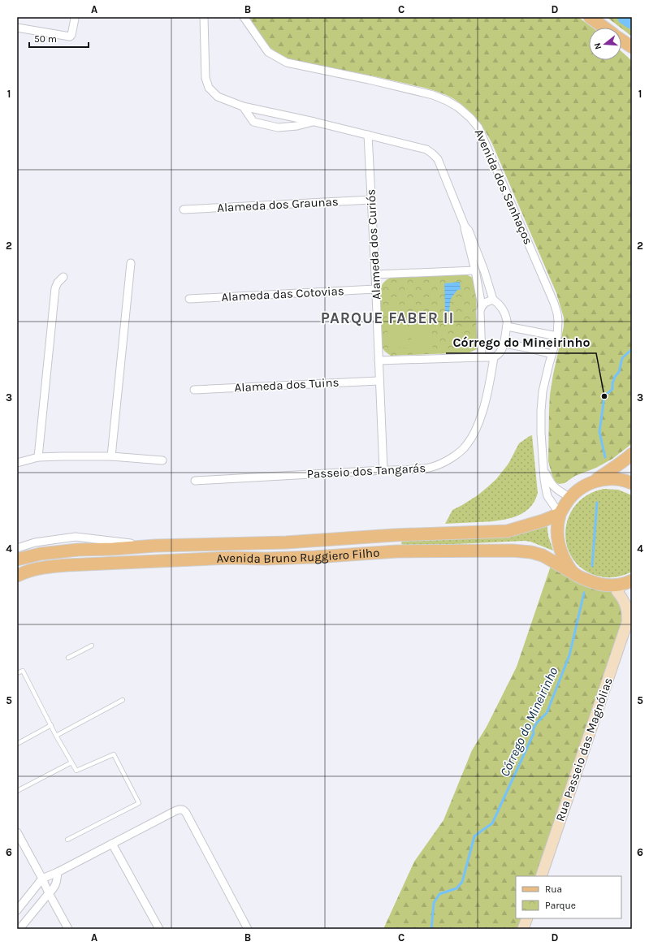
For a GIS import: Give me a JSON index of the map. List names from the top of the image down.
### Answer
{
  "streets": {
    "main road": ["Avenida Bruno Ruggiero Filho"],
    "street": [
      "Avenida dos Sanhaços",
      "Alameda dos Graunas",
      "Alameda dos Curiós",
      "Alameda das Cotovias",
      "Alameda dos Tuins",
      "Passeio dos Tangarás",
      "Rua Passeio das Magnólias"
    ]
  },
  "crossings": [
    ["Avenida dos Sanhaços", "Avenida Bruno Ruggiero Filho"],
    ["Alameda dos Graunas", "Alameda dos Curiós"],
    ["Alameda dos Curiós", "Alameda das Cotovias"],
    ["Alameda dos Curiós", "Alameda dos Tuins"],
    ["Alameda dos Curiós", "Passeio dos Tangarás"],
    ["Avenida Bruno Ruggiero Filho", "Rua Passeio das Magnólias"]
  ],
  "districts": ["PARQUE FABER II"],
  "water": ["Córrego do Mineirinho"],
  "places": ["Córrego do Mineirinho"],
  "legend": ["Rua", "Parque"],
  "scale_bar": "50 m",
  "north": "left",
  "grid": {
    "columns": [
      "A",
      "B",
      "C",
      "D"
    ],
    "rows": [
      "1",
      "2",
      "3",
      "4",
      "5",
      "6"
    ]
  }
}
